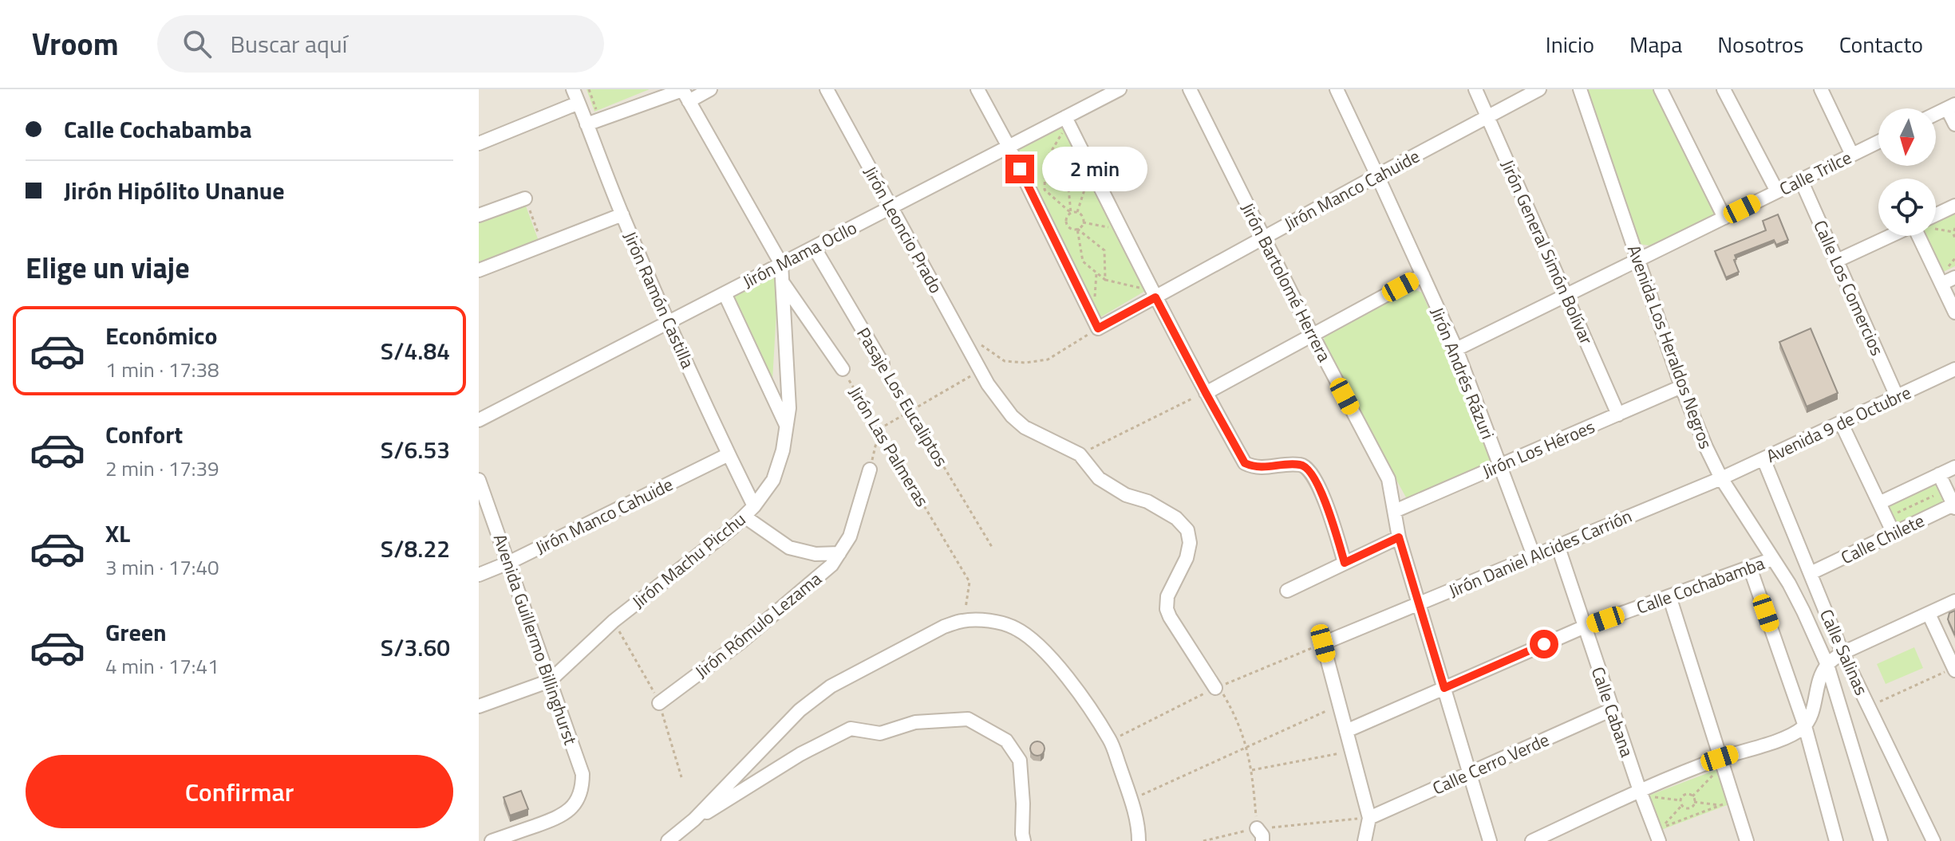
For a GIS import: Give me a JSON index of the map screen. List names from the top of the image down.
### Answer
{
  "streets": {
    "street": [
      "Calle Trilce",
      "Jirón Manco Cahuide",
      "Jirón Leoncio Prado",
      "Jirón General Simón Bolívar",
      "Jirón Mama Ocllo",
      "Jirón Bartolomé Herrera",
      "Calle Los Comercios",
      "Jirón Ramón Castilla",
      "Avenida Los Heraldos Negros",
      "Jirón Andrés Rázuri",
      "Pasaje Los Eucaliptos",
      "Avenida 9 de Octubre",
      "Jirón Las Palmeras",
      "Jirón Los Héroes",
      "Calle Chilete",
      "Jirón Daniel Alcides Carrión",
      "Jirón Machu Picchu",
      "Calle Cochabamba",
      "Jirón Rómulo Lezama",
      "Avenida Guillermo Billinghurst",
      "Calle Salinas",
      "Calle Cabana",
      "Calle Cerro Verde"
    ]
  },
  "crossings": [
    ["Calle Trilce", "Jirón General Simón Bolívar"],
    ["Calle Trilce", "Calle Los Comercios"],
    ["Calle Trilce", "Avenida Los Heraldos Negros"],
    ["Calle Trilce", "Jirón Andrés Rázuri"],
    ["Jirón Manco Cahuide", "Jirón General Simón Bolívar"],
    ["Jirón Manco Cahuide", "Jirón Bartolomé Herrera"],
    ["Jirón Manco Cahuide", "Jirón Ramón Castilla"],
    ["Jirón Manco Cahuide", "Jirón Andrés Rázuri"],
    ["Jirón Manco Cahuide", "Avenida Guillermo Billinghurst"],
    ["Jirón Leoncio Prado", "Jirón Mama Ocllo"],
    ["Jirón General Simón Bolívar", "Jirón Los Héroes"],
    ["Jirón Mama Ocllo", "Jirón Ramón Castilla"],
    ["Jirón Mama Ocllo", "Pasaje Los Eucaliptos"],
    ["Jirón Mama Ocllo", "Jirón Machu Picchu"],
    ["Jirón Bartolomé Herrera", "Jirón Los Héroes"],
    ["Jirón Bartolomé Herrera", "Jirón Daniel Alcides Carrión"],
    ["Jirón Bartolomé Herrera", "Calle Cochabamba"],
    ["Jirón Bartolomé Herrera", "Calle Cerro Verde"],
    ["Calle Los Comercios", "Avenida 9 de Octubre"],
    ["Jirón Ramón Castilla", "Jirón Machu Picchu"],
    ["Avenida Los Heraldos Negros", "Avenida 9 de Octubre"],
    ["Avenida Los Heraldos Negros", "Jirón Los Héroes"],
    ["Avenida Los Heraldos Negros", "Jirón Daniel Alcides Carrión"],
    ["Avenida Los Heraldos Negros", "Calle Cochabamba"],
    ["Jirón Andrés Rázuri", "Jirón Los Héroes"],
    ["Jirón Andrés Rázuri", "Jirón Daniel Alcides Carrión"],
    ["Avenida 9 de Octubre", "Jirón Daniel Alcides Carrión"],
    ["Avenida 9 de Octubre", "Calle Salinas"],
    ["Jirón Las Palmeras", "Jirón Machu Picchu"],
    ["Calle Chilete", "Calle Salinas"],
    ["Jirón Daniel Alcides Carrión", "Calle Cabana"],
    ["Jirón Machu Picchu", "Avenida Guillermo Billinghurst"],
    ["Calle Cochabamba", "Calle Cabana"],
    ["Calle Cabana", "Calle Cerro Verde"]
  ],
  "north": "bottom",
  "page": {
    "header": "Vroom",
    "search": "Buscar aquí",
    "nav": [
      "Inicio",
      "Mapa",
      "Nosotros",
      "Contacto"
    ],
    "banner": ["Calle Cochabamba", "Jirón Hipólito Unanue"],
    "bubble": "2 min",
    "heading": "Elige un viaje",
    "list": [
      {
        "name": "Económico",
        "note": "1 min · 17:38",
        "value": "S/4.84"
      },
      {
        "name": "Confort",
        "note": "2 min · 17:39",
        "value": "S/6.53"
      },
      {
        "name": "XL",
        "note": "3 min · 17:40",
        "value": "S/8.22"
      },
      {
        "name": "Green",
        "note": "4 min · 17:41",
        "value": "S/3.60"
      }
    ],
    "buttons": "Confirmar"
  }
}
